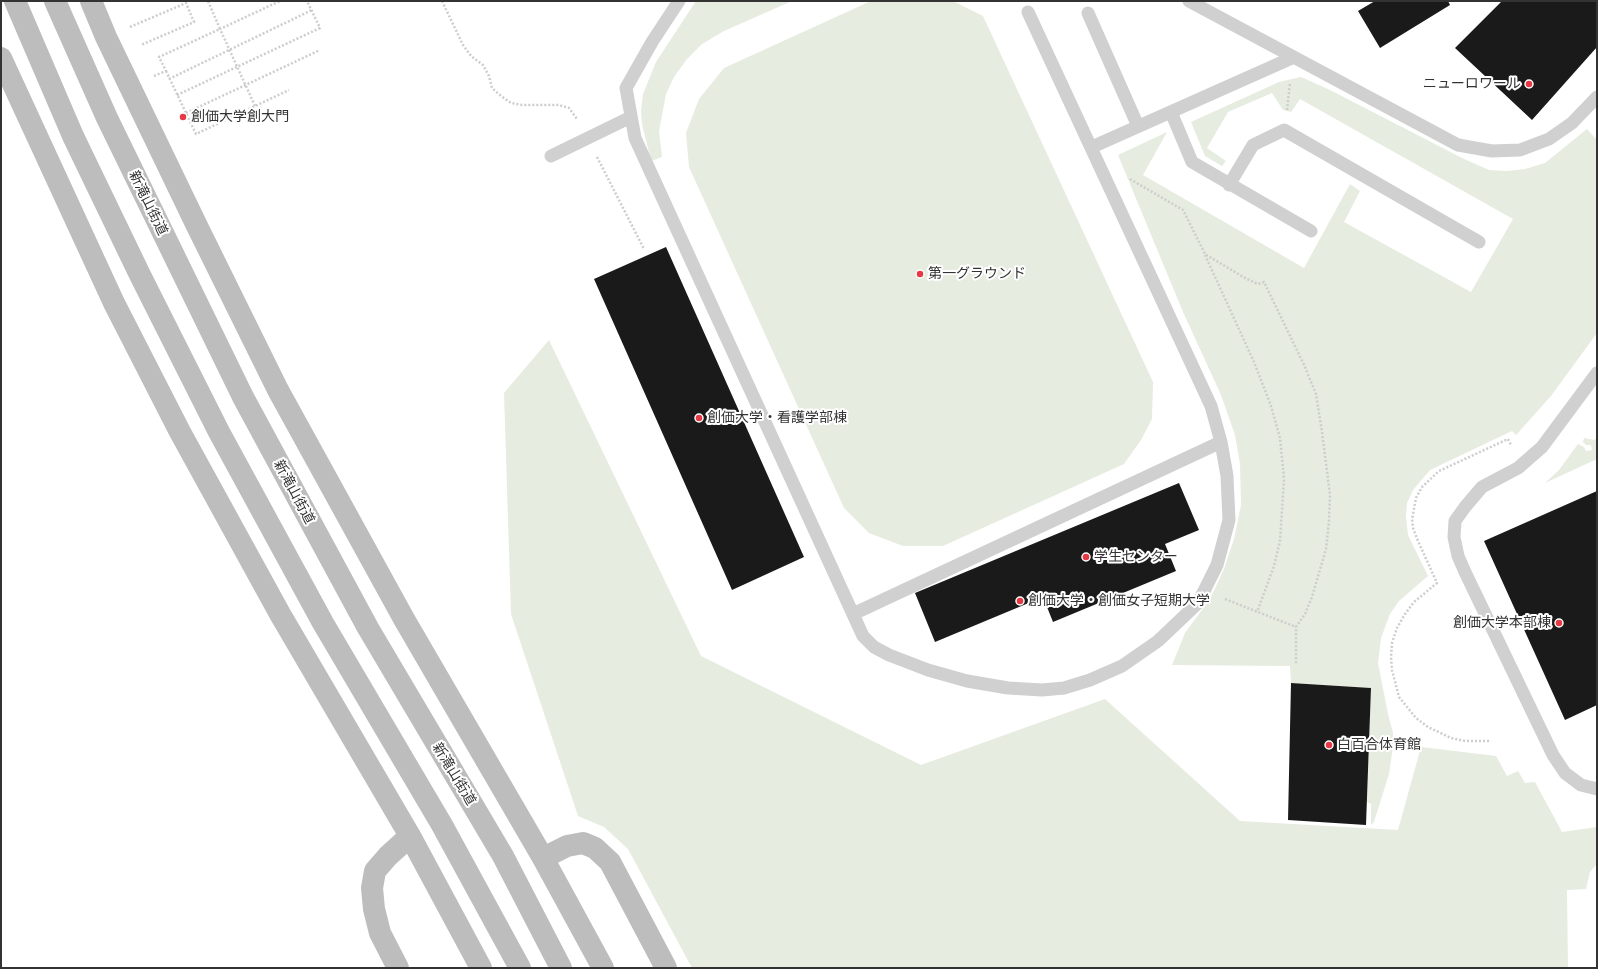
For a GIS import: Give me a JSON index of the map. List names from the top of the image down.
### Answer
{
  "streets": {
    "main road": ["新滝山街道"]
  },
  "places": [
    "ニューロワール",
    "創価大学創大門",
    "第一グラウンド",
    "創価大学・看護学部棟",
    "学生センター",
    "創価大学・創価女子短期大学",
    "創価大学本部棟",
    "白百合体育館"
  ]
}
